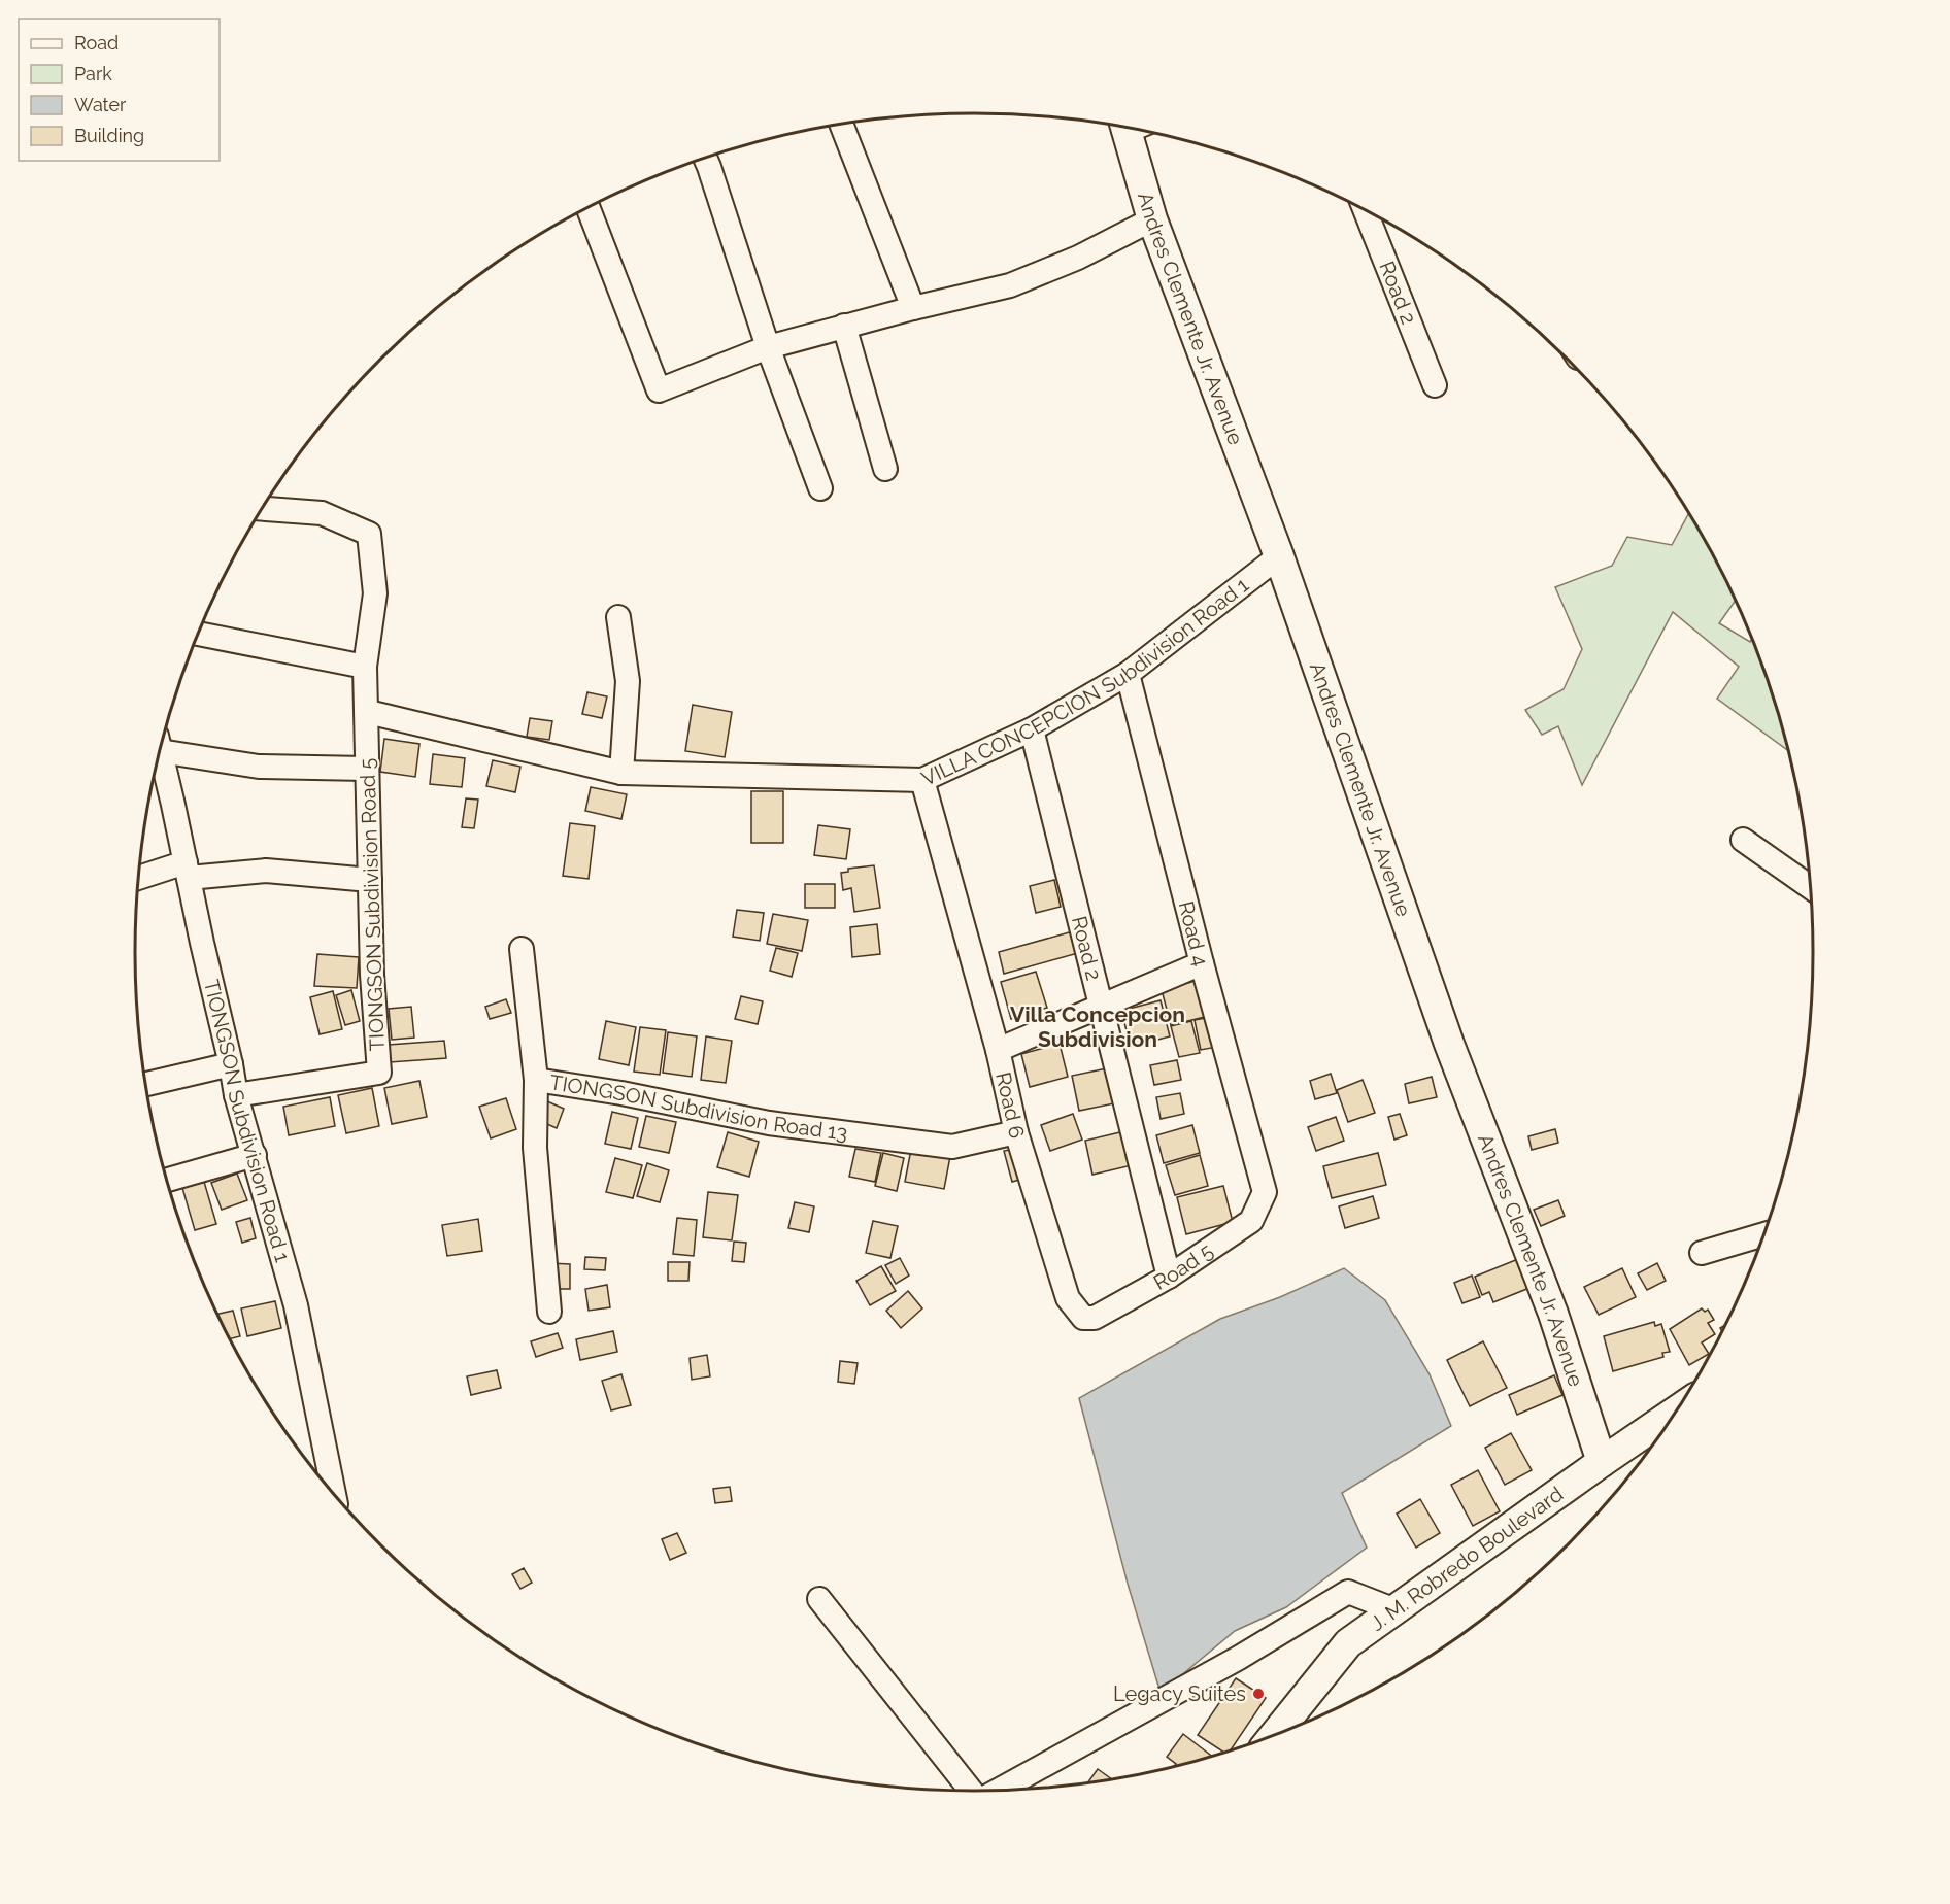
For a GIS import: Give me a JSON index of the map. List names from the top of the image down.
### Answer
{
  "streets": {
    "main road": ["Andres Clemente Jr. Avenue", "J. M. Robredo Boulevard"],
    "street": [
      "Road 2",
      "VILLA CONCEPCION Subdivision Road 1",
      "TIONGSON Subdivision Road 5",
      "Road 4",
      "Road 6",
      "TIONGSON Subdivision Road 13",
      "TIONGSON Subdivision Road 1",
      "Road 5"
    ]
  },
  "crossings": [
    ["Road 2", "VILLA CONCEPCION Subdivision Road 1"],
    ["Road 2", "Road 5"],
    ["Andres Clemente Jr. Avenue", "VILLA CONCEPCION Subdivision Road 1"],
    ["Andres Clemente Jr. Avenue", "J. M. Robredo Boulevard"],
    ["VILLA CONCEPCION Subdivision Road 1", "TIONGSON Subdivision Road 5"],
    ["VILLA CONCEPCION Subdivision Road 1", "Road 4"],
    ["VILLA CONCEPCION Subdivision Road 1", "Road 6"],
    ["TIONGSON Subdivision Road 5", "TIONGSON Subdivision Road 1"],
    ["Road 4", "Road 5"],
    ["Road 6", "TIONGSON Subdivision Road 13"],
    ["Road 6", "Road 5"]
  ],
  "districts": ["Villa Concepcion Subdivision"],
  "places": ["Legacy Suites"],
  "legend": [
    "Road",
    "Park",
    "Water",
    "Building"
  ]
}
